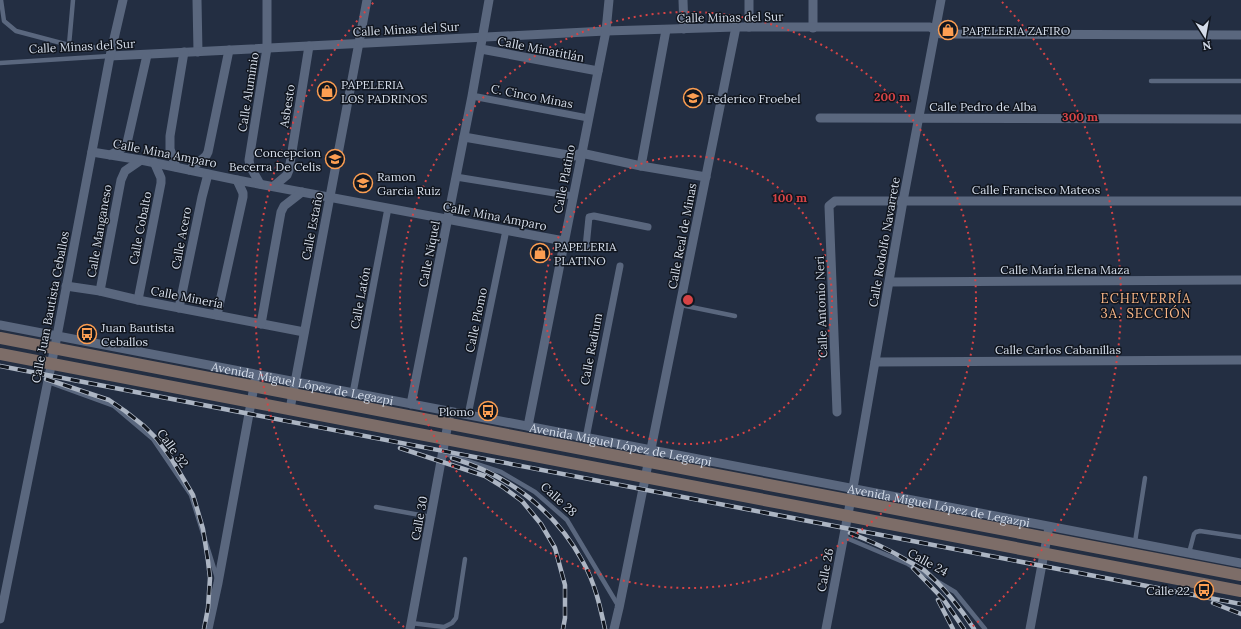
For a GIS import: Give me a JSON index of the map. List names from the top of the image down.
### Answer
{
  "streets": {
    "main road": ["Avenida Miguel López de Legazpi"],
    "street": [
      "Calle Minas del Sur",
      "Calle Minatitlán",
      "Calle Aluminio",
      "C. Cinco Minas",
      "Asbesto",
      "Calle Pedro de Alba",
      "Calle Mina Amparo",
      "Calle Platino",
      "Calle Francisco Mateos",
      "Calle Estaño",
      "Calle Cobalto",
      "Calle Manganeso",
      "Calle Real de Minas",
      "Calle Acero",
      "Calle Rodolfo Navarrete",
      "Calle Níquel",
      "Calle María Elena Maza",
      "Calle Minería",
      "Calle Latón",
      "Calle Juan Bautista Ceballos",
      "Calle Antonio Neri",
      "Calle Plomo",
      "Calle Radium",
      "Calle Carlos Cabanillas",
      "Calle 32",
      "Calle 30",
      "Calle 26"
    ],
    "lane": ["Calle 28", "Calle 24"]
  },
  "crossings": [
    ["Calle Minas del Sur", "Calle Aluminio"],
    ["Calle Minas del Sur", "Asbesto"],
    ["Calle Minas del Sur", "Calle Platino"],
    ["Calle Minas del Sur", "Calle Estaño"],
    ["Calle Minas del Sur", "Calle Real de Minas"],
    ["Calle Minas del Sur", "Calle Rodolfo Navarrete"],
    ["Calle Minas del Sur", "Calle Níquel"],
    ["Calle Minas del Sur", "Calle Juan Bautista Ceballos"],
    ["Calle Minatitlán", "Calle Platino"],
    ["Calle Minatitlán", "Calle Níquel"],
    ["Calle Aluminio", "Calle Mina Amparo"],
    ["C. Cinco Minas", "Calle Platino"],
    ["C. Cinco Minas", "Calle Níquel"],
    ["Asbesto", "Calle Mina Amparo"],
    ["Calle Pedro de Alba", "Calle Rodolfo Navarrete"],
    ["Calle Mina Amparo", "Calle Platino"],
    ["Calle Mina Amparo", "Calle Estaño"],
    ["Calle Mina Amparo", "Calle Cobalto"],
    ["Calle Mina Amparo", "Calle Manganeso"],
    ["Calle Mina Amparo", "Calle Acero"],
    ["Calle Mina Amparo", "Calle Níquel"],
    ["Calle Mina Amparo", "Calle Latón"],
    ["Calle Mina Amparo", "Calle Juan Bautista Ceballos"],
    ["Calle Mina Amparo", "Calle Plomo"],
    ["Calle Platino", "Avenida Miguel López de Legazpi"],
    ["Calle Francisco Mateos", "Calle Rodolfo Navarrete"],
    ["Calle Francisco Mateos", "Calle Antonio Neri"],
    ["Calle Estaño", "Calle Minería"],
    ["Calle Estaño", "Avenida Miguel López de Legazpi"],
    ["Calle Cobalto", "Calle Minería"],
    ["Calle Manganeso", "Calle Minería"],
    ["Calle Real de Minas", "Avenida Miguel López de Legazpi"],
    ["Calle Acero", "Calle Minería"],
    ["Calle Rodolfo Navarrete", "Calle María Elena Maza"],
    ["Calle Rodolfo Navarrete", "Calle Carlos Cabanillas"],
    ["Calle Rodolfo Navarrete", "Avenida Miguel López de Legazpi"],
    ["Calle Rodolfo Navarrete", "Calle 26"],
    ["Calle Níquel", "Avenida Miguel López de Legazpi"],
    ["Calle Minería", "Calle Juan Bautista Ceballos"],
    ["Calle Latón", "Avenida Miguel López de Legazpi"],
    ["Calle Juan Bautista Ceballos", "Avenida Miguel López de Legazpi"],
    ["Calle Juan Bautista Ceballos", "Calle 32"],
    ["Calle Plomo", "Avenida Miguel López de Legazpi"],
    ["Calle Radium", "Avenida Miguel López de Legazpi"],
    ["Avenida Miguel López de Legazpi", "Calle 32"],
    ["Avenida Miguel López de Legazpi", "Calle 30"],
    ["Avenida Miguel López de Legazpi", "Calle 26"],
    ["Calle 28", "Calle 30"],
    ["Calle 24", "Calle 26"]
  ],
  "districts": ["ECHEVERRÍA 3A. SECCIÓN"],
  "places": {
    "shop": ["PAPELERIA ZAFIRO", "PAPELERIA LOS PADRINOS", "PAPELERIA PLATINO"],
    "school or university": ["Federico Froebel", "Concepcion Becerra De Celis", "Ramon Garcia Ruiz"],
    "bus stop": ["Juan Bautista Ceballos", "Plomo", "Calle 22"]
  },
  "north": "bottom",
  "rings": ["200 m", "300 m", "100 m"]
}
